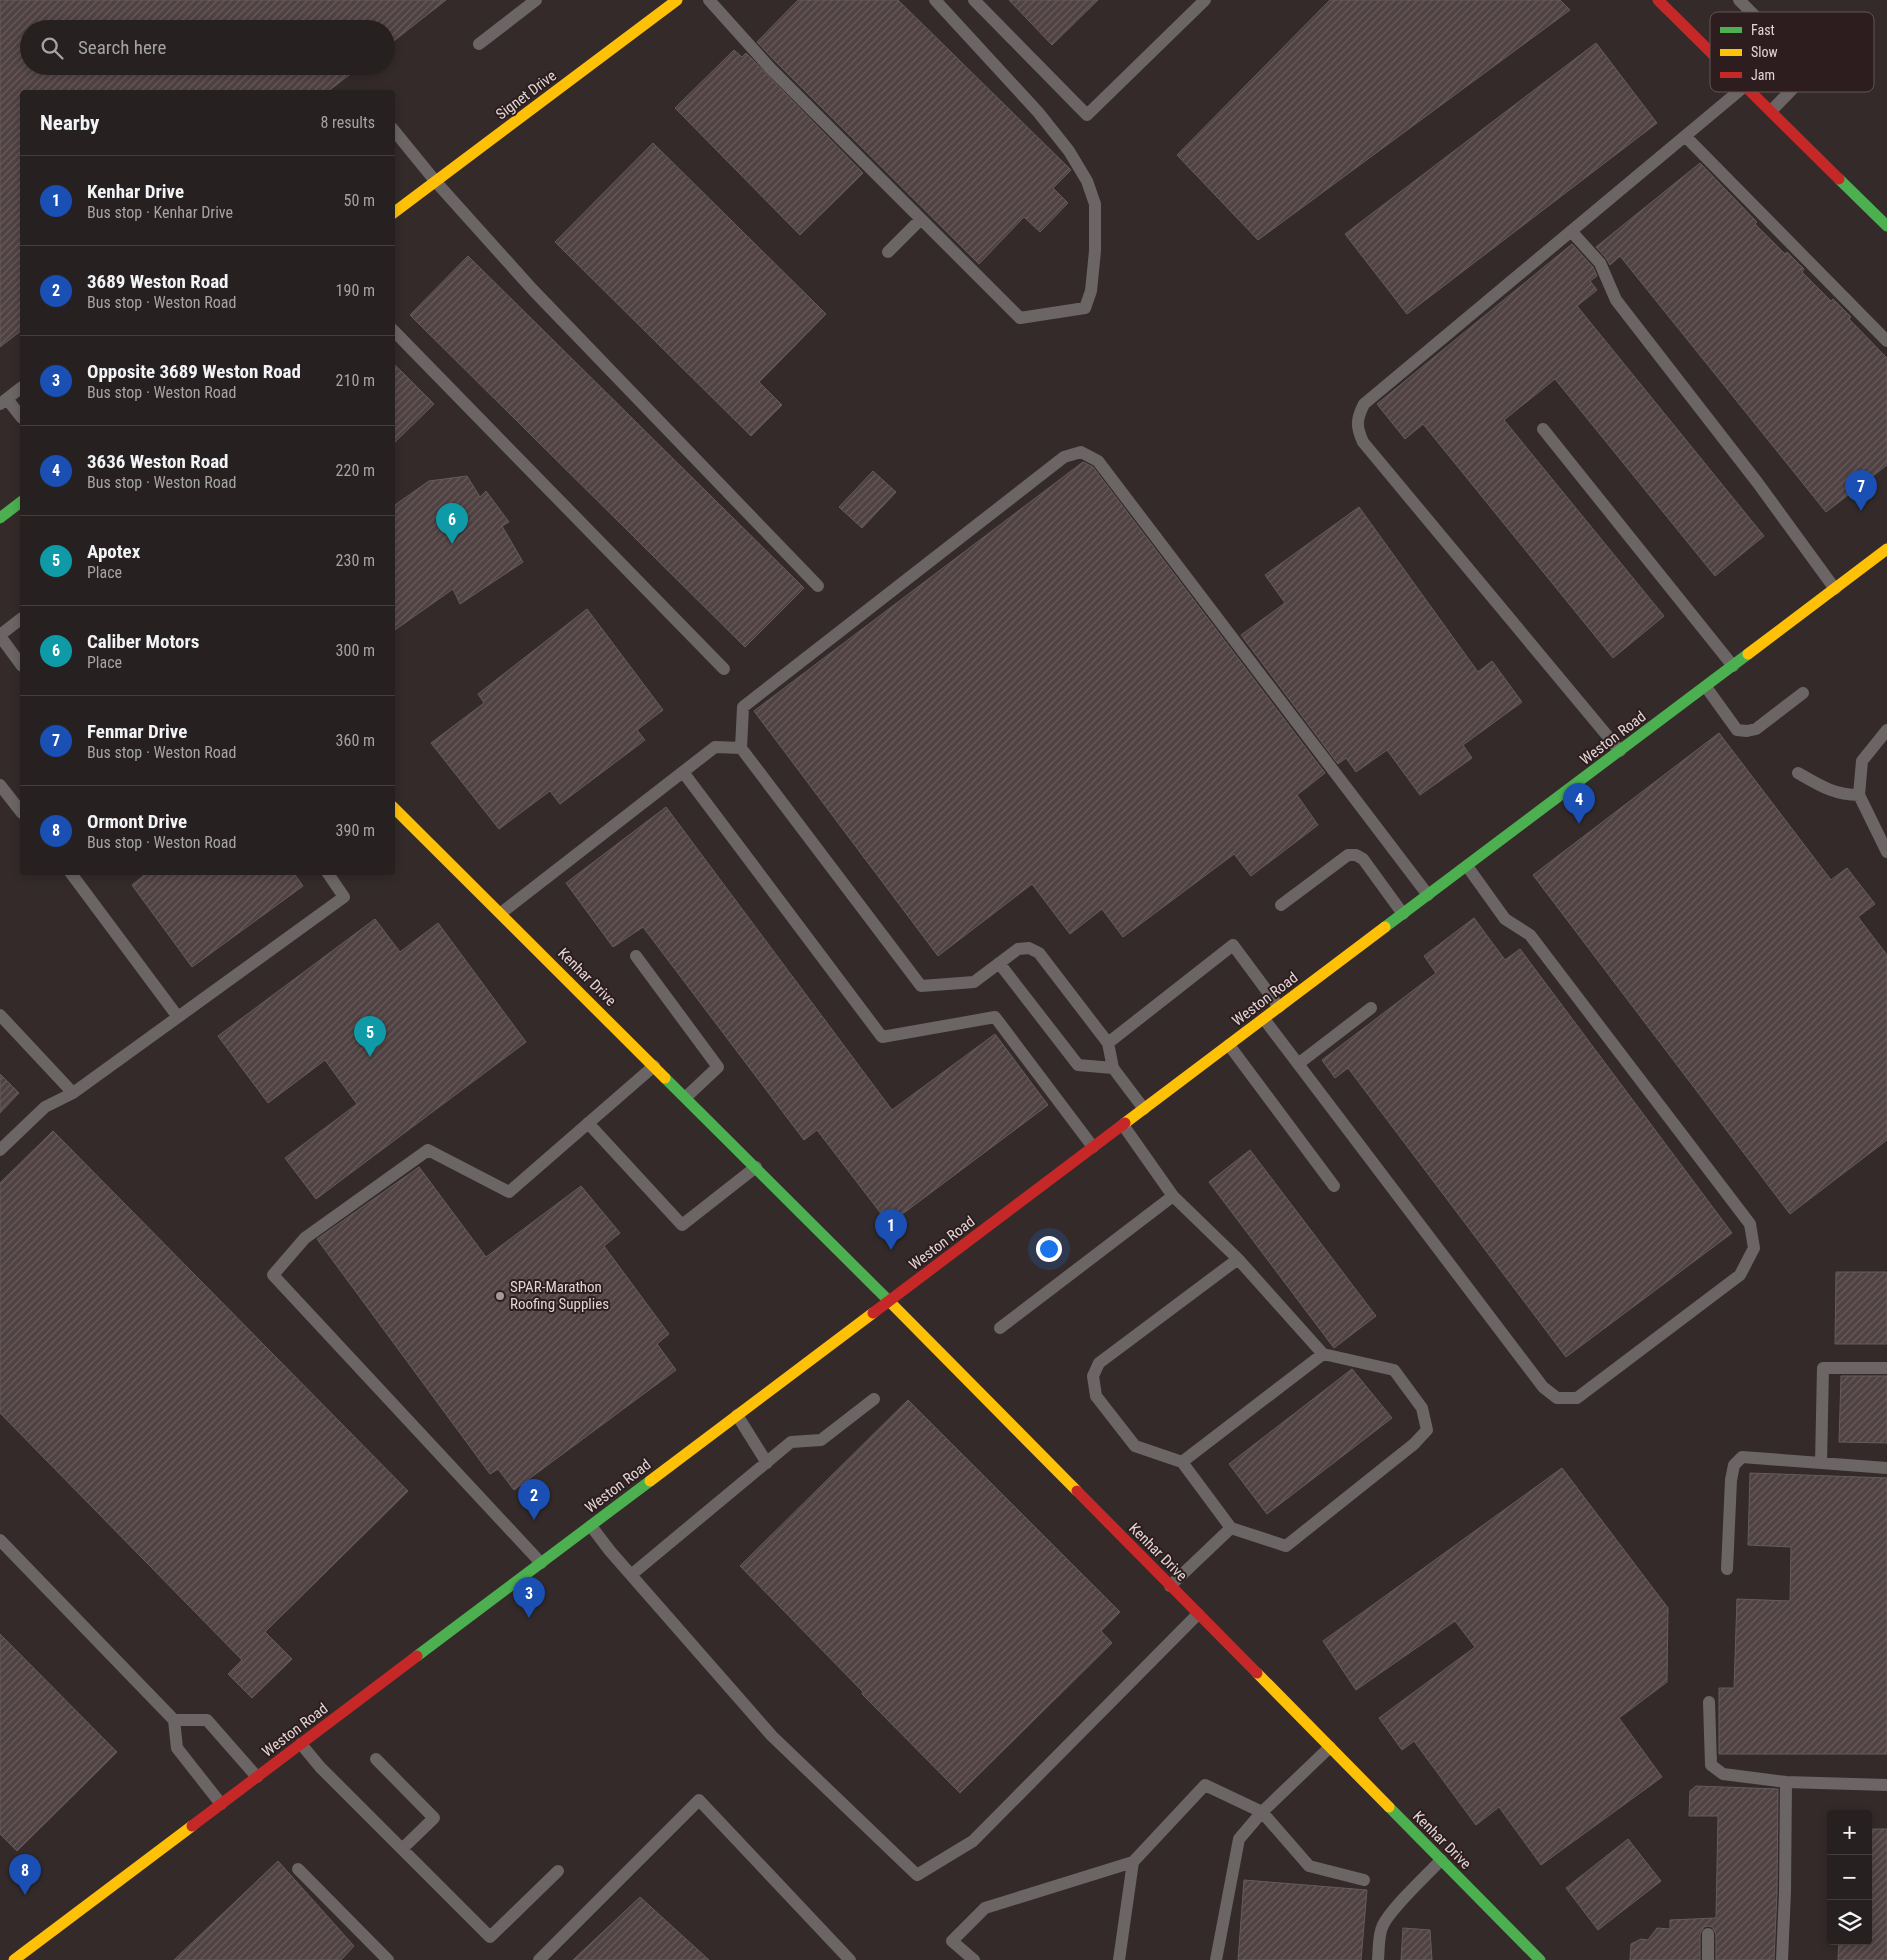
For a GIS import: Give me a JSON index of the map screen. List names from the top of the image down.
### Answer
{
  "streets": {
    "main road": ["Signet Drive", "Weston Road", "Kenhar Drive"]
  },
  "crossings": [
    ["Weston Road", "Kenhar Drive"]
  ],
  "places": ["SPAR-Marathon Roofing Supplies"],
  "legend": ["Fast", "Slow", "Jam"],
  "page": {
    "search": "Search here",
    "heading": ["Nearby", "8 results"],
    "list": [
      {
        "mark": "1",
        "name": "Kenhar Drive",
        "note": "Bus stop · Kenhar Drive",
        "value": "50 m"
      },
      {
        "mark": "2",
        "name": "3689 Weston Road",
        "note": "Bus stop · Weston Road",
        "value": "190 m"
      },
      {
        "mark": "3",
        "name": "Opposite 3689 Weston Road",
        "note": "Bus stop · Weston Road",
        "value": "210 m"
      },
      {
        "mark": "4",
        "name": "3636 Weston Road",
        "note": "Bus stop · Weston Road",
        "value": "220 m"
      },
      {
        "mark": "5",
        "name": "Apotex",
        "note": "Place",
        "value": "230 m"
      },
      {
        "mark": "6",
        "name": "Caliber Motors",
        "note": "Place",
        "value": "300 m"
      },
      {
        "mark": "7",
        "name": "Fenmar Drive",
        "note": "Bus stop · Weston Road",
        "value": "360 m"
      },
      {
        "mark": "8",
        "name": "Ormont Drive",
        "note": "Bus stop · Weston Road",
        "value": "390 m"
      }
    ],
    "pins": [
      "7",
      "6",
      "4",
      "5",
      "1",
      "2",
      "3",
      "8"
    ],
    "map_buttons": ["+", "−"]
  }
}
